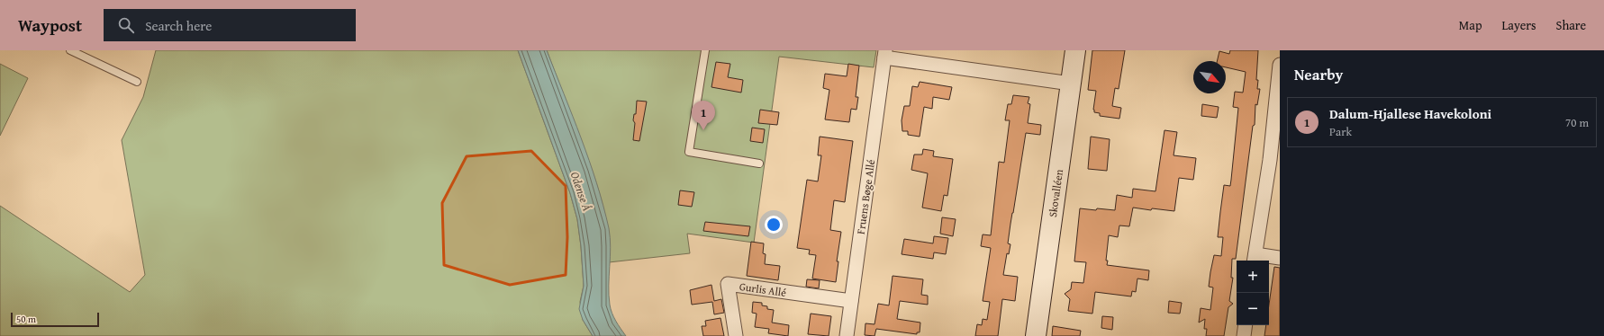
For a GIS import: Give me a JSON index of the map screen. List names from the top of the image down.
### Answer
{
  "streets": {
    "street": ["Skovalléen", "Fruens Bøge Allé", "Gurlis Allé"]
  },
  "crossings": [
    ["Skovalléen", "Fruens Bøge Allé"],
    ["Fruens Bøge Allé", "Gurlis Allé"]
  ],
  "water": ["Odense Å"],
  "scale_bar": "50 m",
  "north": "bottom right",
  "page": {
    "header": "Waypost",
    "search": "Search here",
    "nav": ["Map", "Layers", "Share"],
    "heading": "Nearby",
    "list": [
      {
        "mark": "1",
        "name": "Dalum-Hjallese Havekoloni",
        "note": "Park",
        "value": "70 m"
      }
    ],
    "pins": "1",
    "map_buttons": ["+", "−"],
    "scale": "50 m"
  }
}
